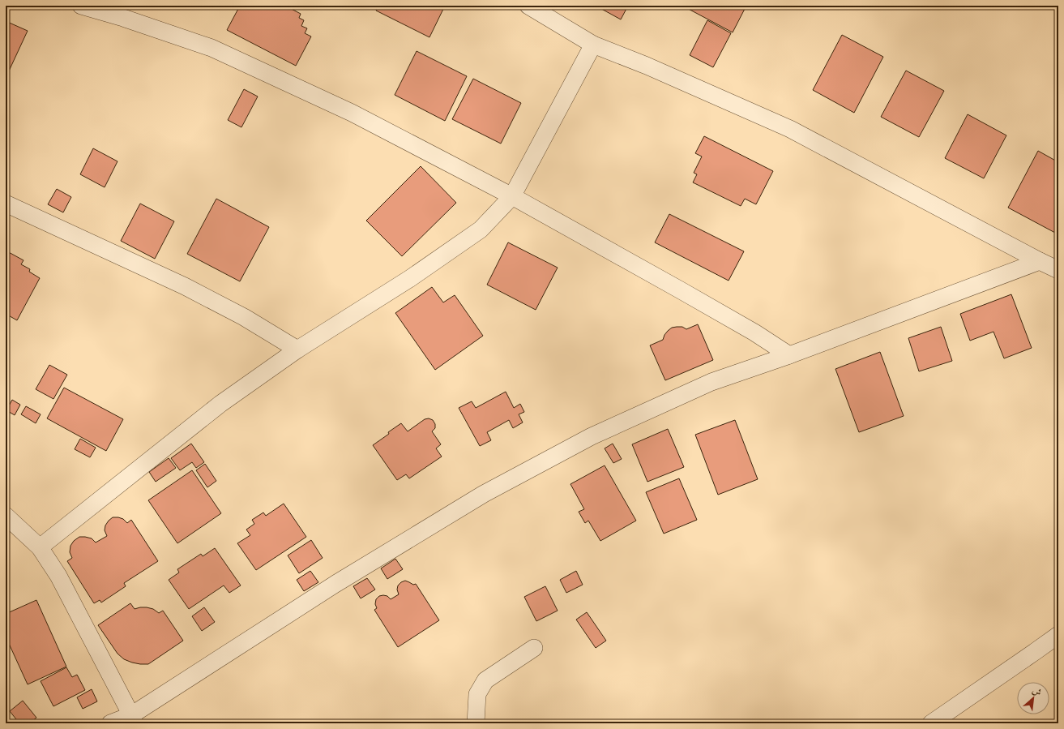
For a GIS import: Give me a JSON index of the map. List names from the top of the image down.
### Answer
{
  "north": "top right"
}
